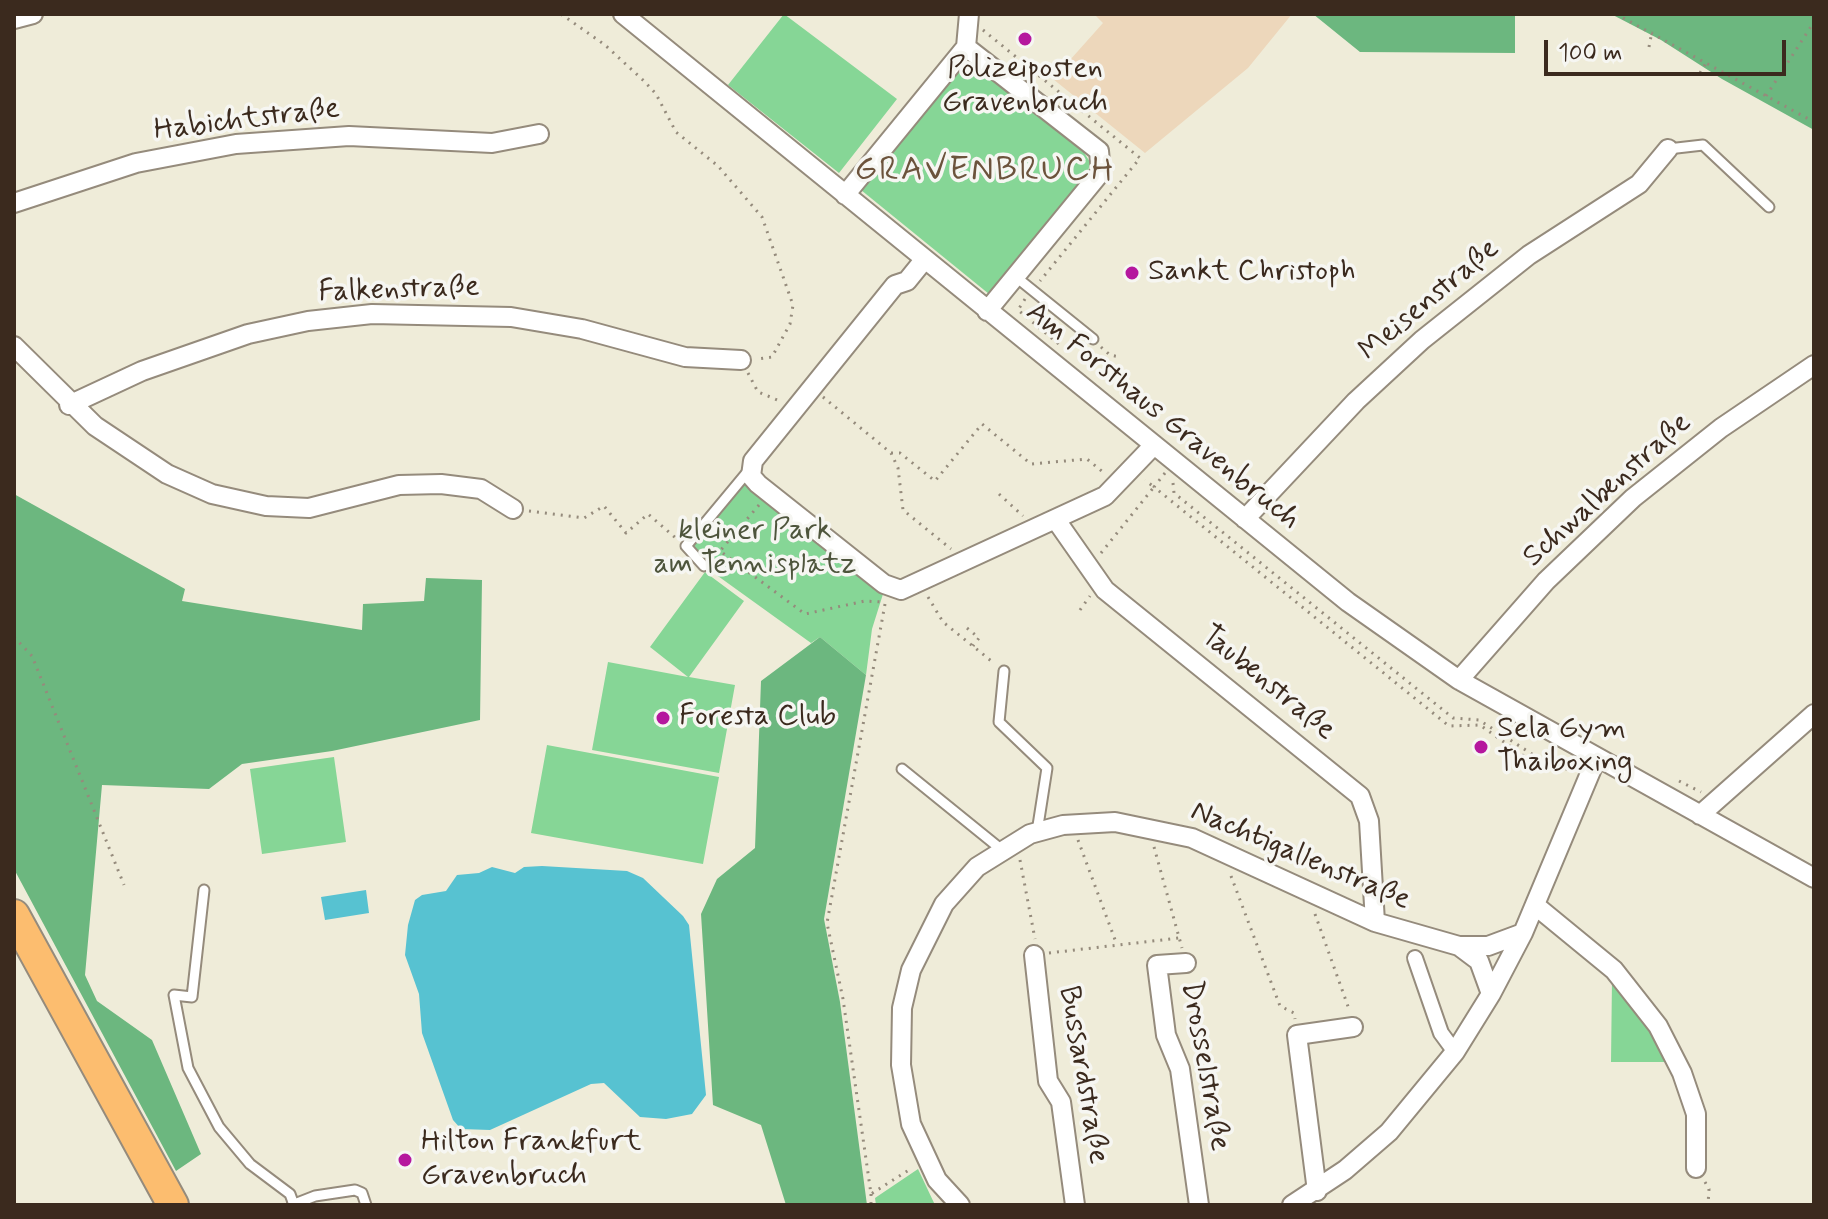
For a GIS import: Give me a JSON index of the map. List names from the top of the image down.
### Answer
{
  "streets": {
    "street": [
      "Habichtstraße",
      "Falkenstraße",
      "Meisenstraße",
      "Am Forsthaus Gravenbruch",
      "Schwalbenstraße",
      "Taubenstraße",
      "Nachtigallenstraße",
      "Drosselstraße",
      "Bussardstraße"
    ]
  },
  "crossings": [
    ["Meisenstraße", "Am Forsthaus Gravenbruch"],
    ["Am Forsthaus Gravenbruch", "Schwalbenstraße"],
    ["Taubenstraße", "Nachtigallenstraße"]
  ],
  "districts": ["GRAVENBRUCH"],
  "parks": ["kleiner Park am Tennisplatz"],
  "places": [
    "Polizeiposten Gravenbruch",
    "Sankt Christoph",
    "Foresta Club",
    "Sela Gym Thaiboxing",
    "Hilton Frankfurt Gravenbruch"
  ],
  "scale_bar": "100 m"
}
